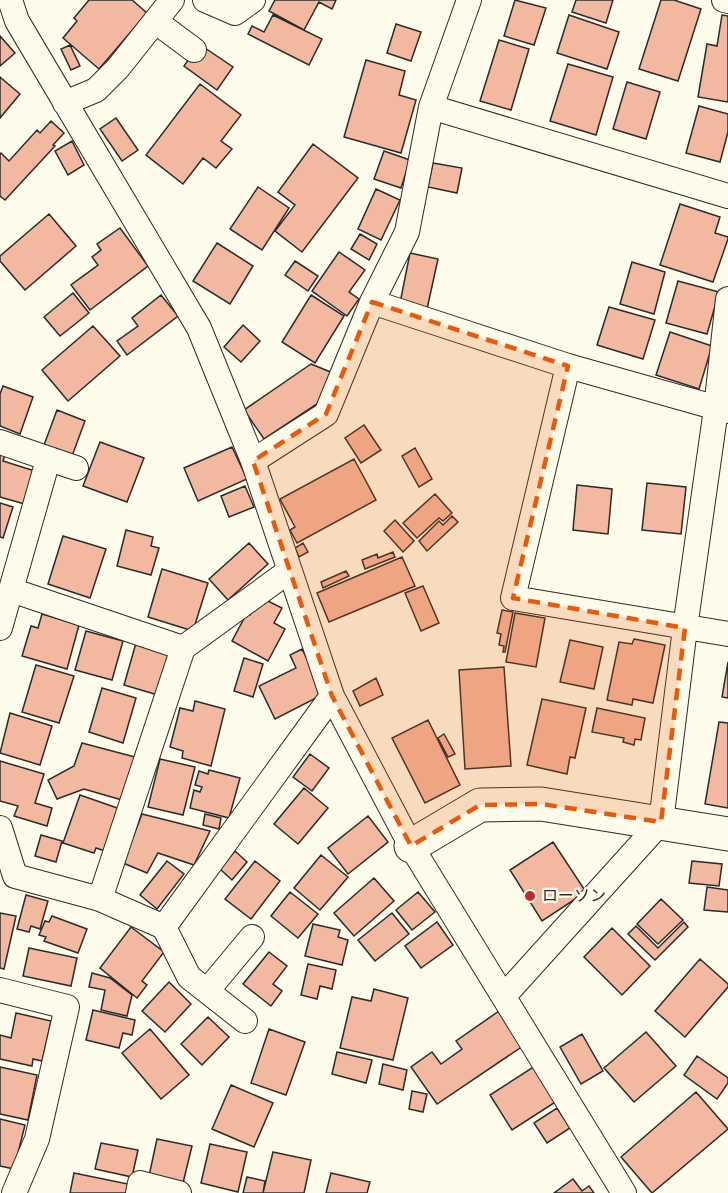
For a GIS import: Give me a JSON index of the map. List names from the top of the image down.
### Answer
{
  "places": ["ローソン"]
}
